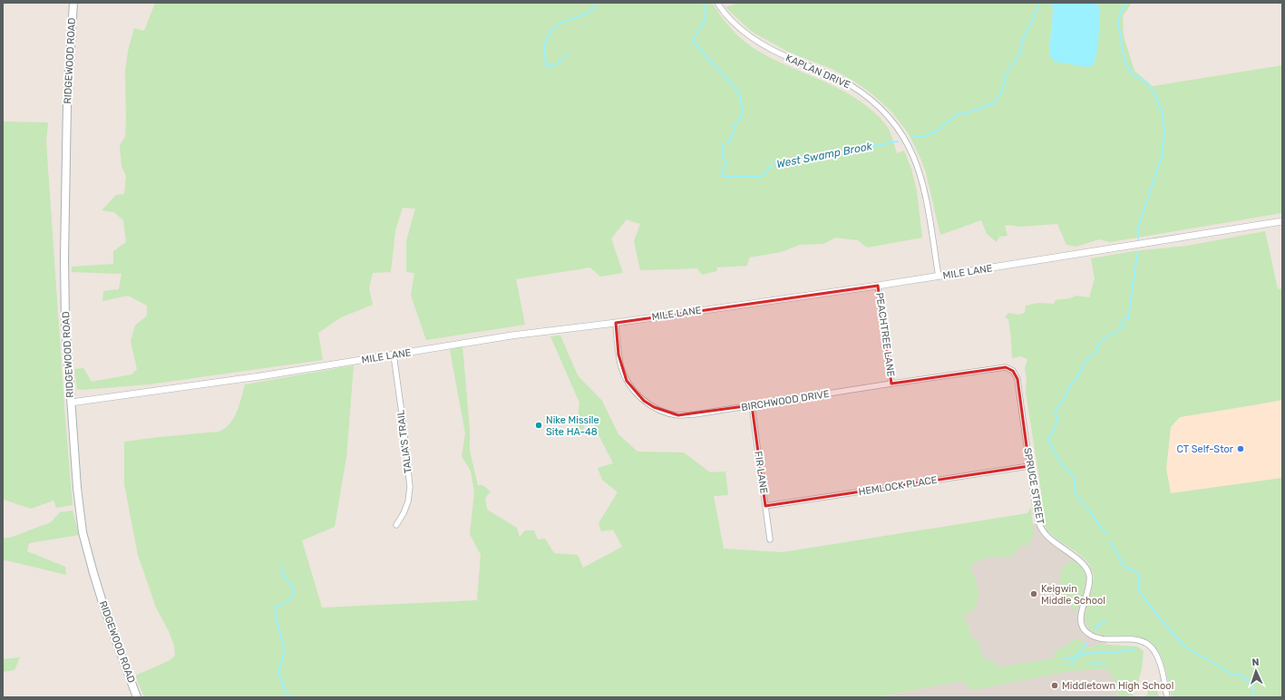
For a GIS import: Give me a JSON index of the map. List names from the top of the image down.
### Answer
{
  "streets": {
    "main road": ["RIDGEWOOD ROAD"],
    "street": [
      "KAPLAN DRIVE",
      "MILE LANE",
      "PEACHTREE LANE",
      "BIRCHWOOD DRIVE",
      "TALIA'S TRAIL",
      "FIR LANE",
      "HEMLOCK PLACE",
      "SPRUCE STREET"
    ]
  },
  "crossings": [
    ["RIDGEWOOD ROAD", "MILE LANE"],
    ["KAPLAN DRIVE", "MILE LANE"],
    ["MILE LANE", "PEACHTREE LANE"],
    ["MILE LANE", "BIRCHWOOD DRIVE"],
    ["MILE LANE", "TALIA'S TRAIL"],
    ["PEACHTREE LANE", "BIRCHWOOD DRIVE"],
    ["BIRCHWOOD DRIVE", "FIR LANE"],
    ["BIRCHWOOD DRIVE", "SPRUCE STREET"],
    ["FIR LANE", "HEMLOCK PLACE"],
    ["HEMLOCK PLACE", "SPRUCE STREET"]
  ],
  "water": ["West Swamp Brook"],
  "places": [
    "Nike Missile Site HA-48",
    "CT Self-Stor",
    "Keigwin Middle School",
    "Middletown High School"
  ],
  "north": "top"
}
